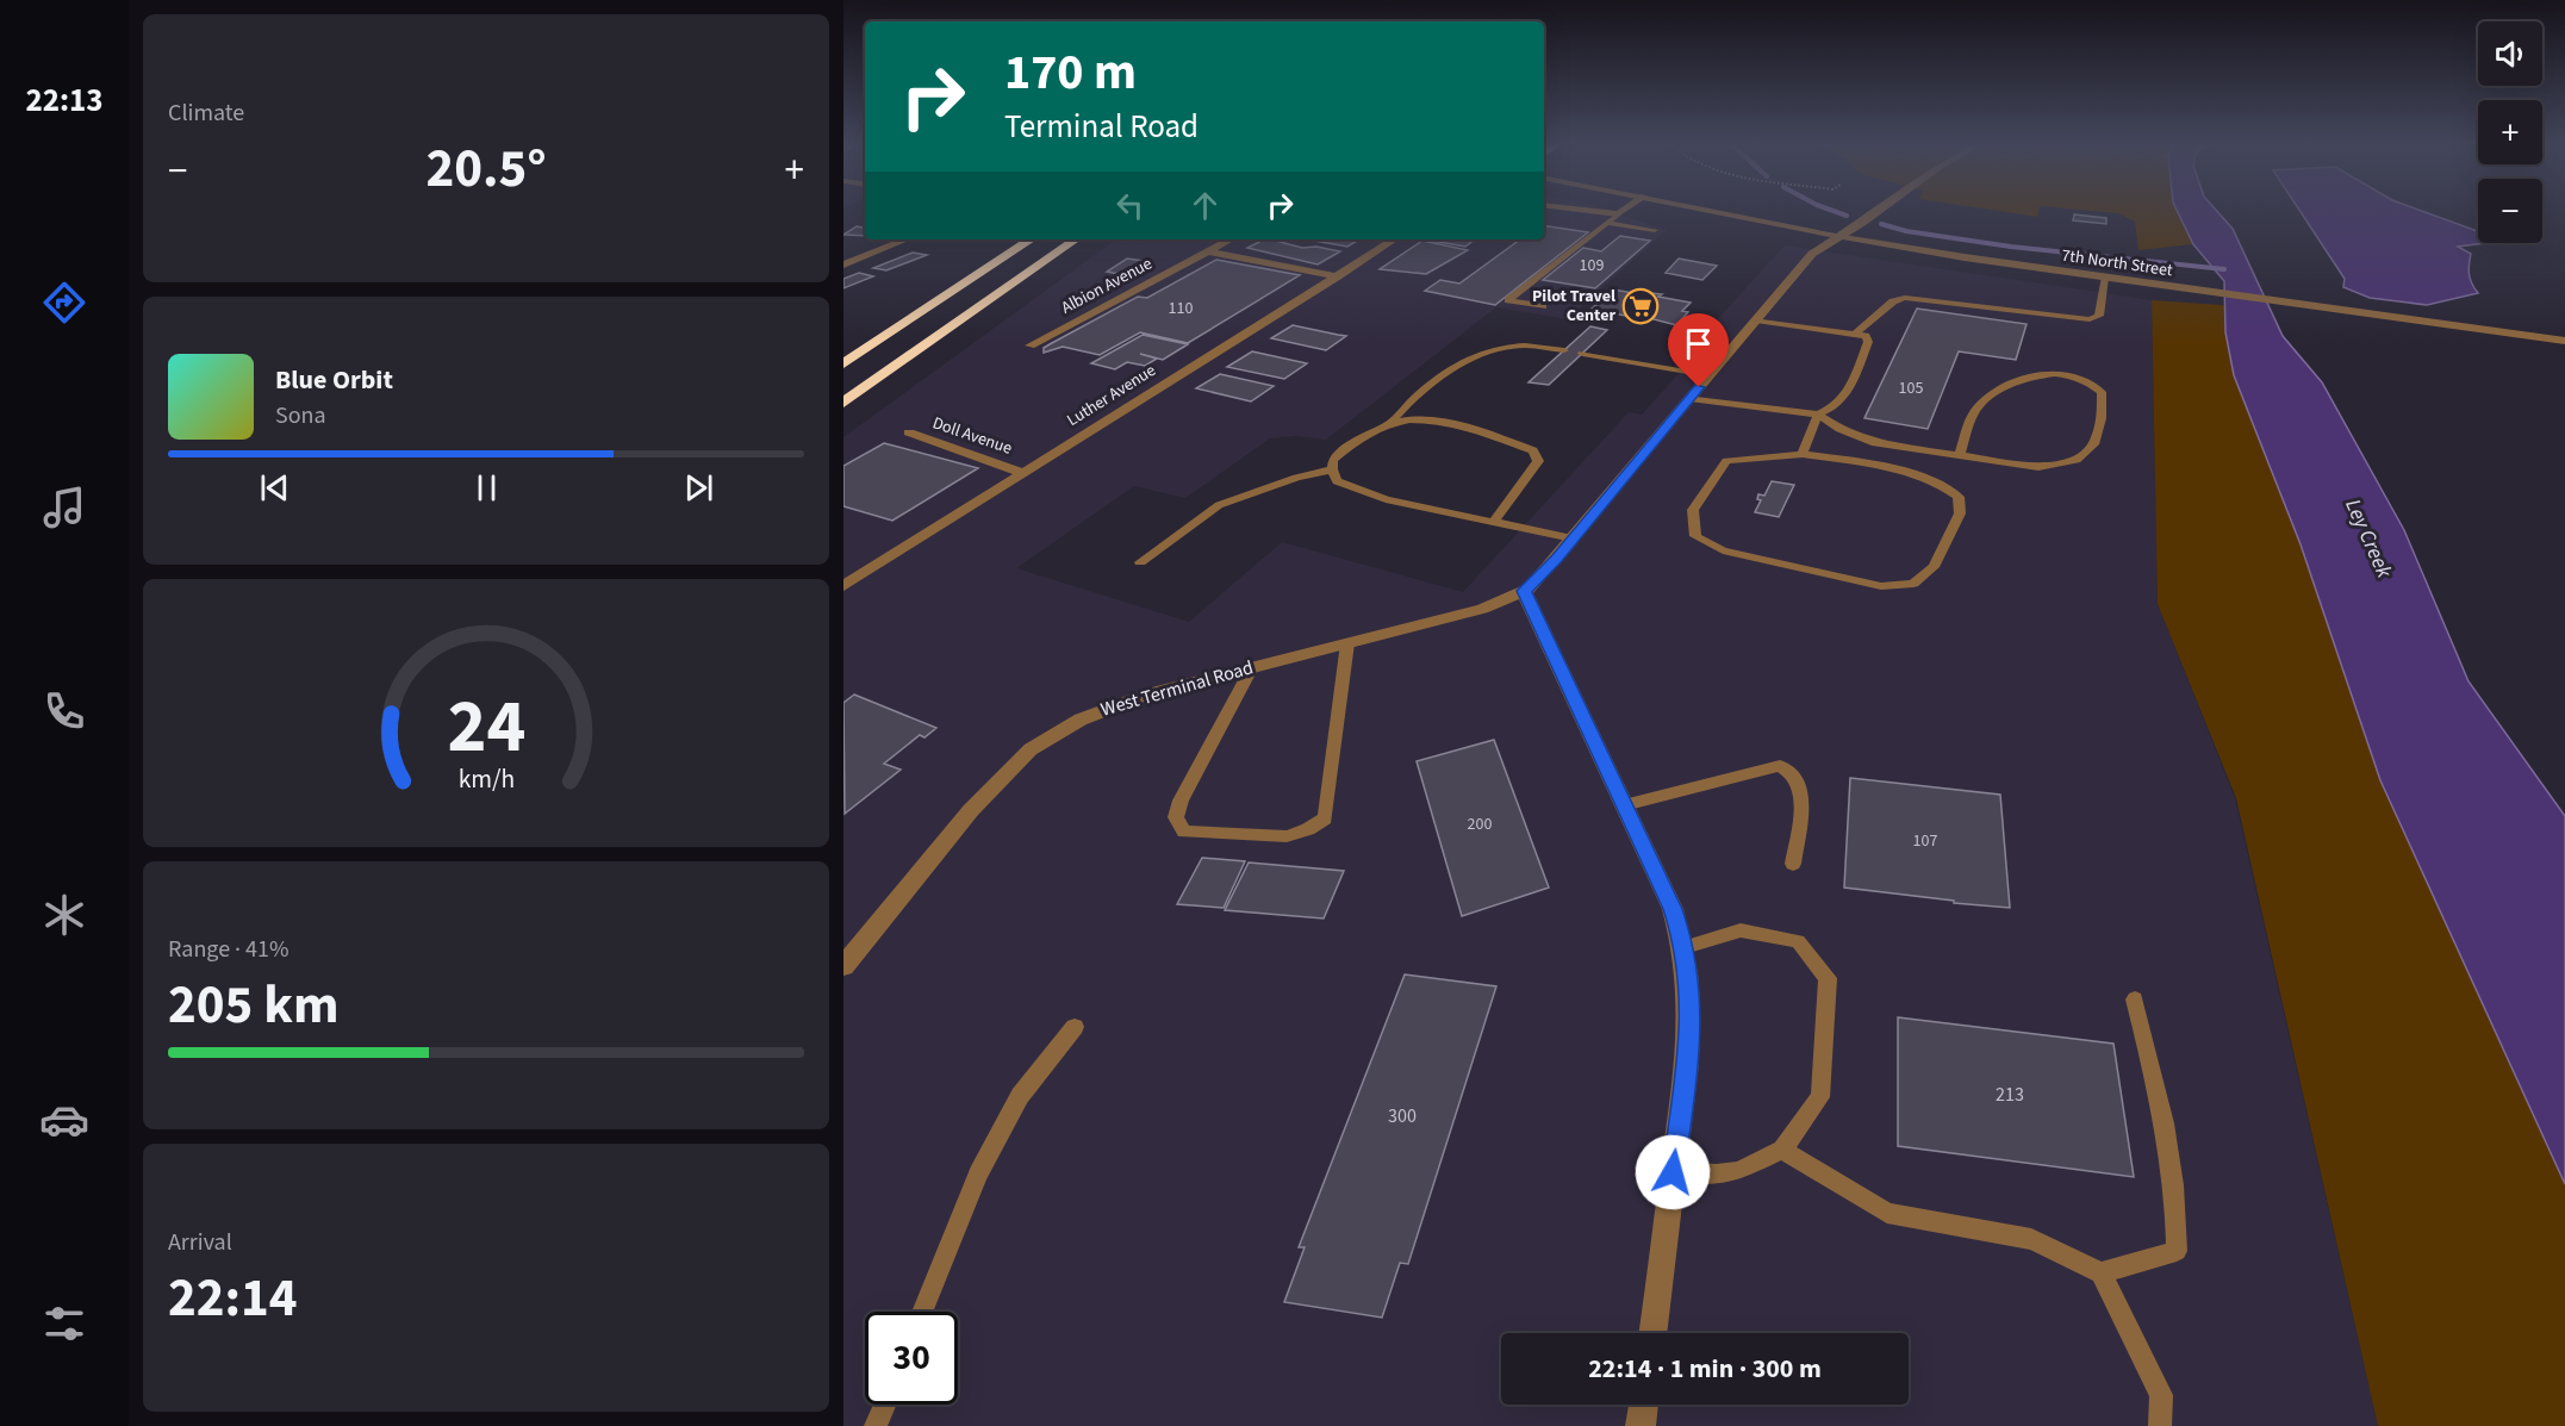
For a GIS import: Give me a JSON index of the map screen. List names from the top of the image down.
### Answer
{
  "streets": {
    "street": [
      "7th North Street",
      "Albion Avenue",
      "Luther Avenue",
      "Doll Avenue",
      "West Terminal Road"
    ]
  },
  "crossings": [
    ["Luther Avenue", "Doll Avenue"]
  ],
  "water": ["Ley Creek"],
  "places": {
    "supermarket": ["Pilot Travel Center"]
  },
  "house_numbers": [
    "109",
    "110",
    "105",
    "200",
    "107",
    "213",
    "300"
  ],
  "page": {
    "tabs": "22:13",
    "tile": [
      "Climate",
      ["Range · 41%", "205 km"],
      ["Arrival", "22:14"]
    ],
    "map_buttons": ["+", "−"],
    "turn": ["170 m", "Terminal Road"],
    "heat": ["−", "20.5°", "+"],
    "song": ["Blue Orbit", "Sona"],
    "limit": "30",
    "trip": "22:14 · 1 min · 300 m",
    "gauge": ["24", "km/h"]
  }
}
